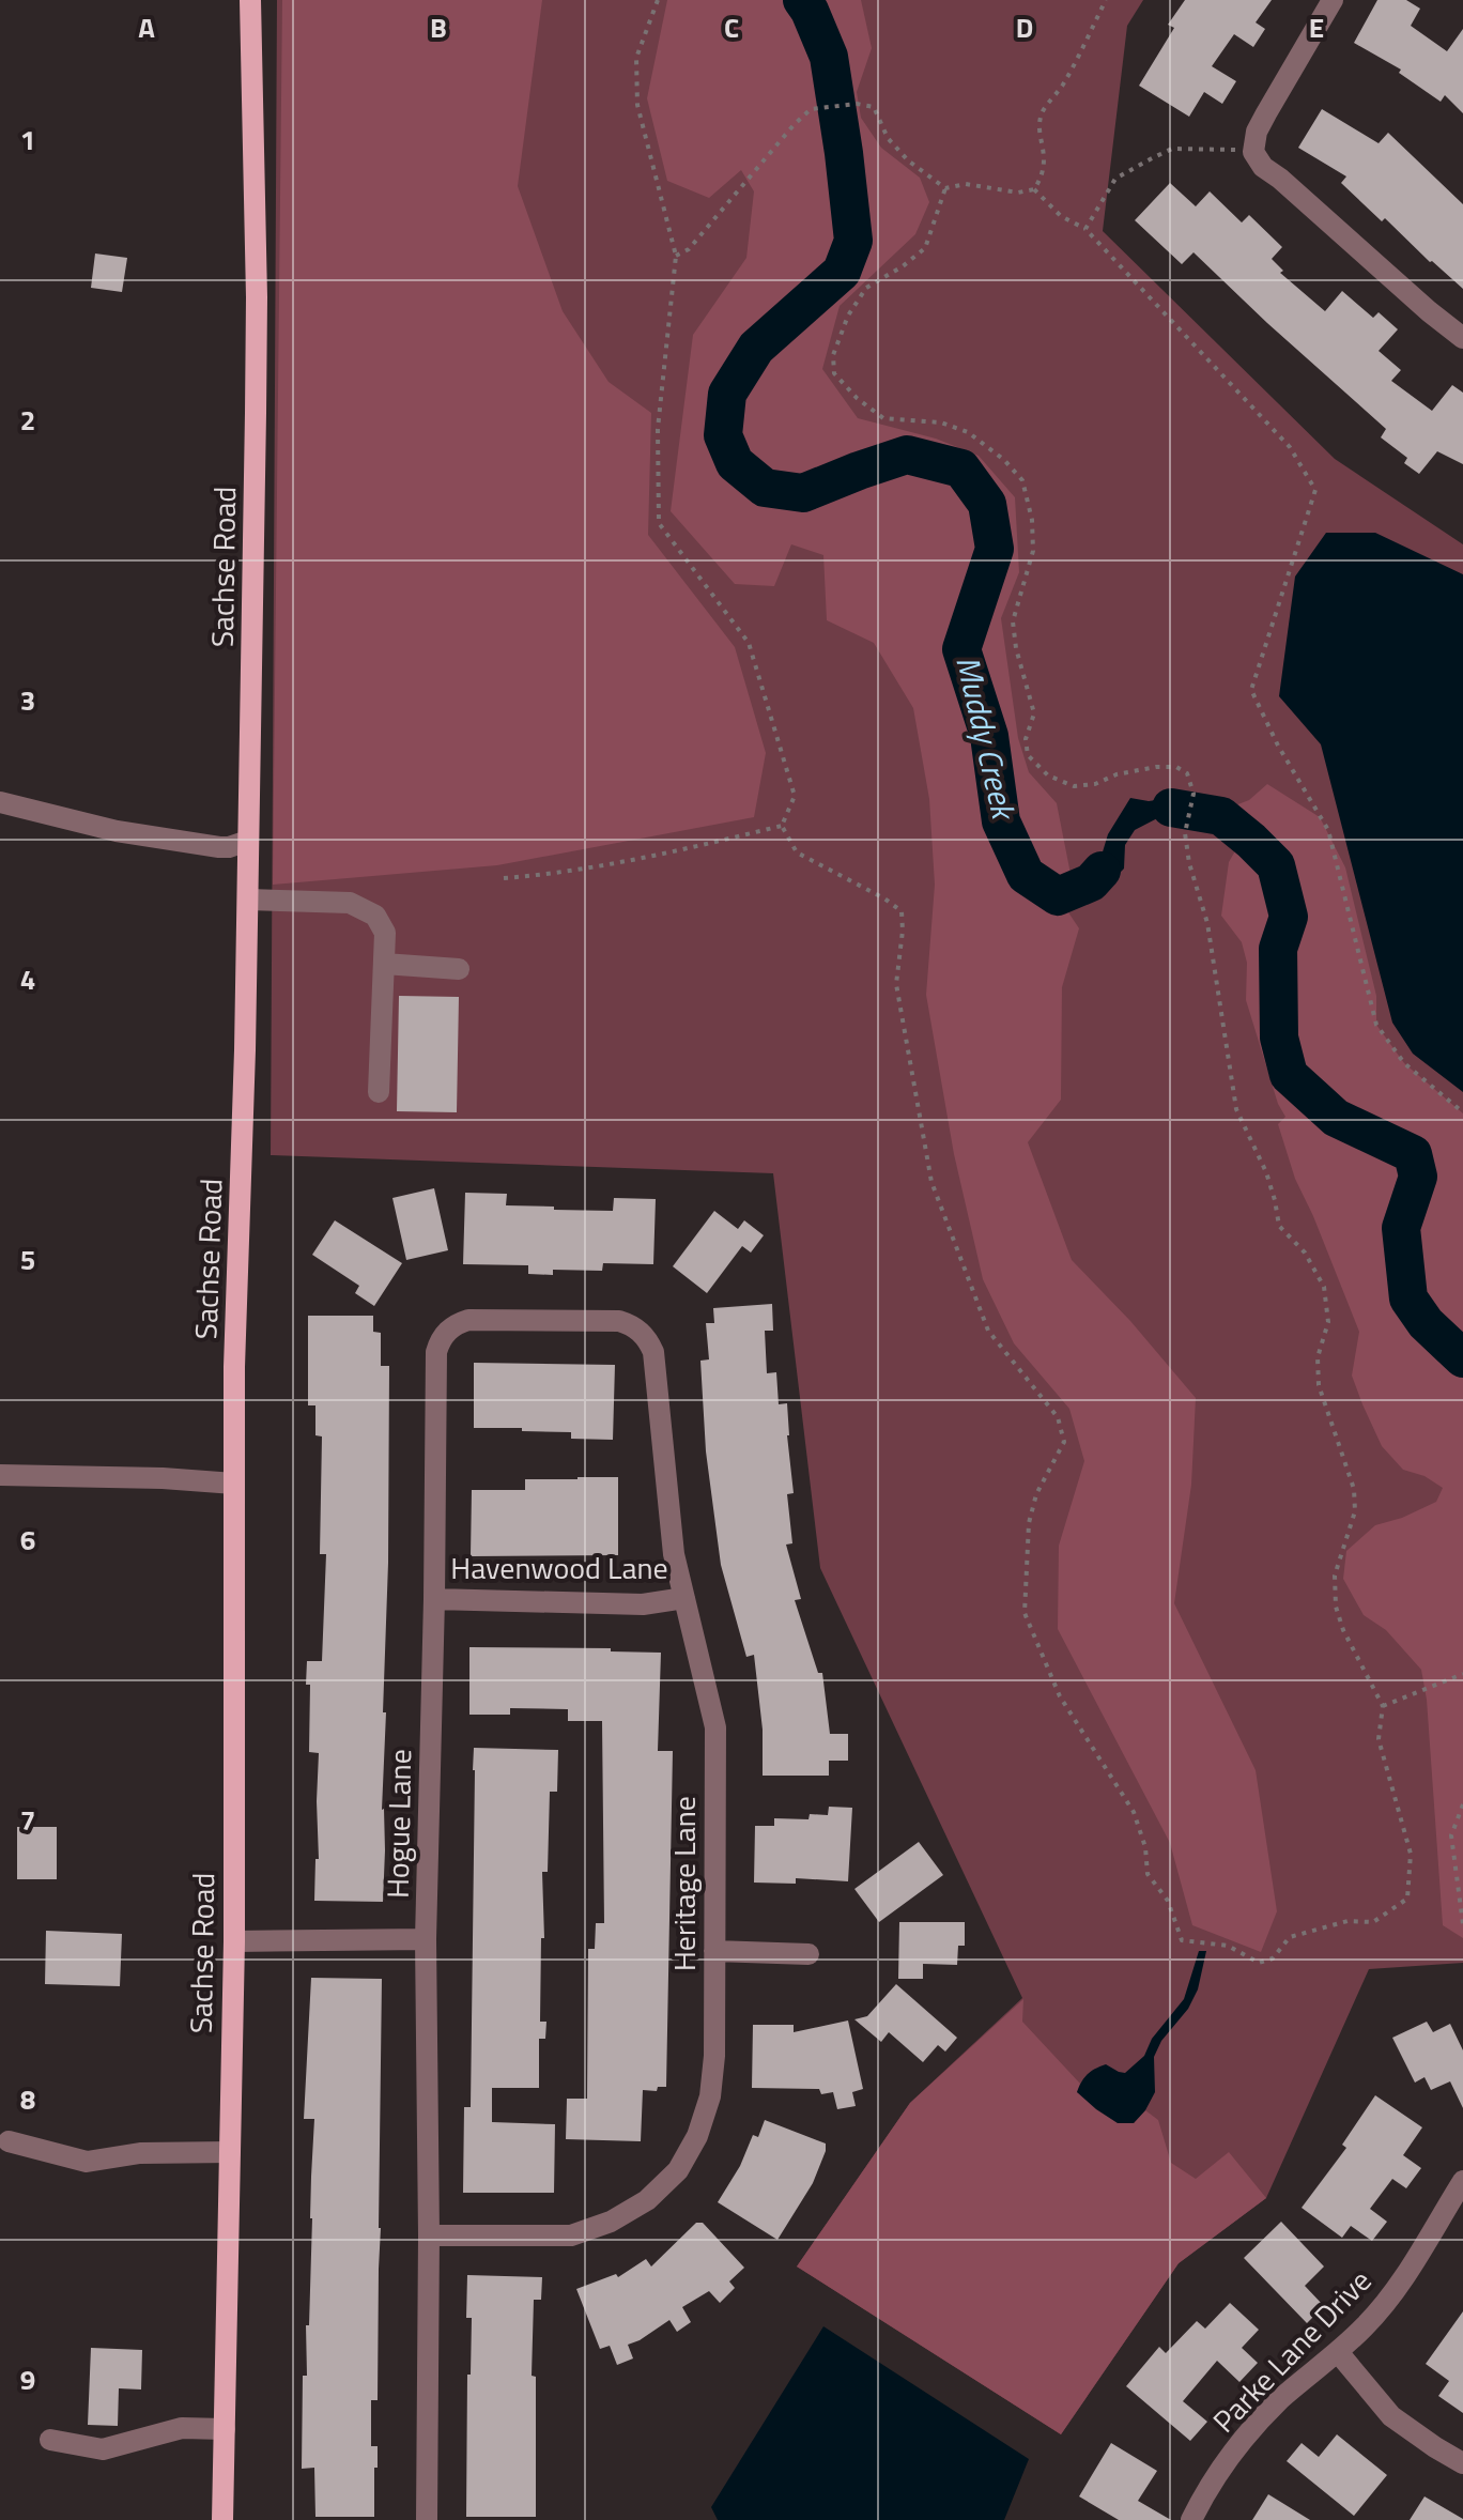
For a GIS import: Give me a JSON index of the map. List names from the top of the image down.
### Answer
{
  "streets": {
    "main road": ["Sachse Road"],
    "street": [
      "Havenwood Lane",
      "Hogue Lane",
      "Heritage Lane",
      "Parke Lane Drive"
    ]
  },
  "crossings": [
    ["Havenwood Lane", "Hogue Lane"],
    ["Havenwood Lane", "Heritage Lane"],
    ["Hogue Lane", "Heritage Lane"]
  ],
  "water": ["Muddy Creek"],
  "grid": {
    "columns": [
      "A",
      "B",
      "C",
      "D",
      "E"
    ],
    "rows": [
      "1",
      "2",
      "3",
      "4",
      "5",
      "6",
      "7",
      "8",
      "9"
    ]
  }
}
